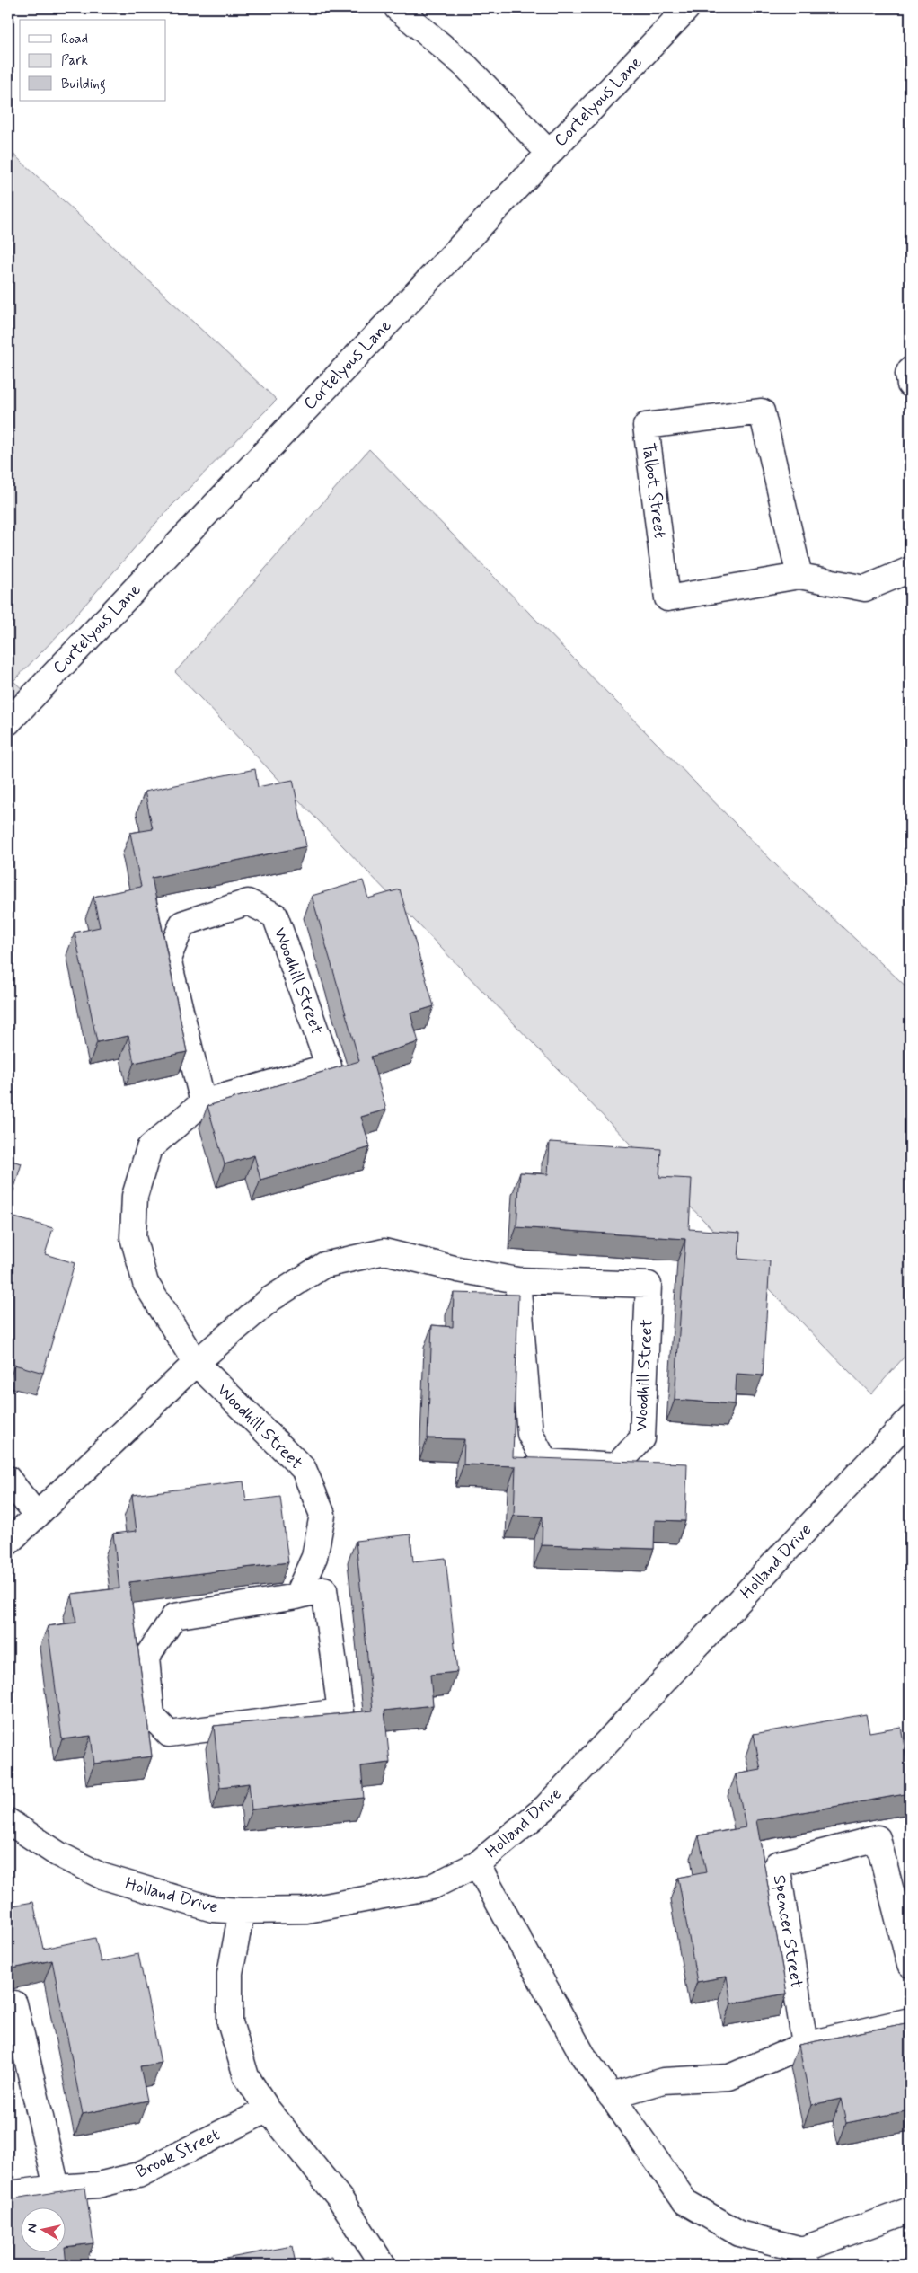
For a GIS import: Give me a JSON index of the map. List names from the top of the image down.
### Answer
{
  "streets": {
    "street": [
      "Cortelyous Lane",
      "Talbot Street",
      "Woodhill Street",
      "Holland Drive",
      "Spencer Street",
      "Brook Street"
    ]
  },
  "legend": ["Road", "Park", "Building"],
  "north": "left"
}
